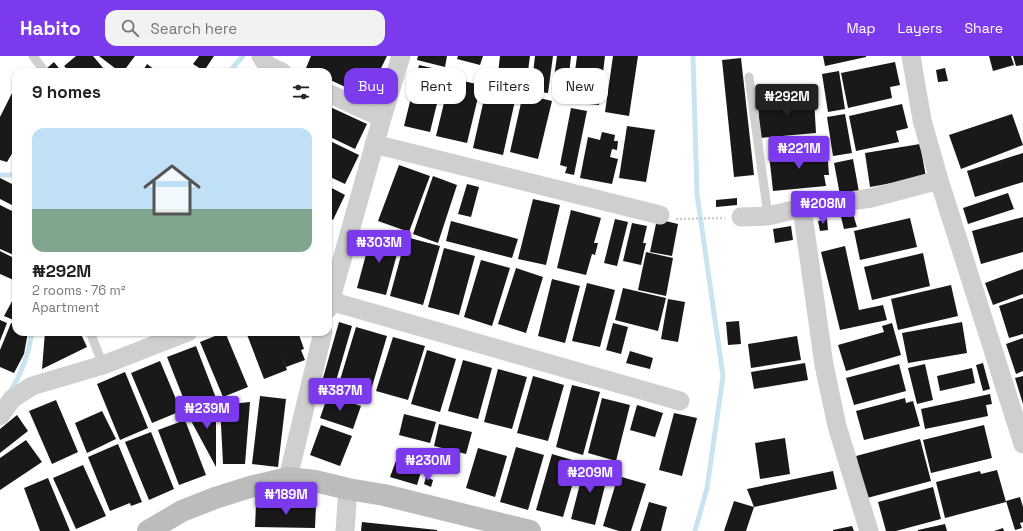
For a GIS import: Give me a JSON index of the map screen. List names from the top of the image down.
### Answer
{
  "page": {
    "header": "Habito",
    "search": "Search here",
    "nav": ["Map", "Layers", "Share"],
    "chip": [
      "Buy",
      "Rent",
      "Filters",
      "New"
    ],
    "heading": "9 homes",
    "price": [
      "₦292M",
      "₦221M",
      "₦208M",
      "₦303M",
      "₦387M",
      "₦239M",
      "₦230M",
      "₦209M",
      "₦189M"
    ],
    "list": [
      {
        "name": "₦292M",
        "note": "2 rooms · 76 m² · Apartment"
      }
    ]
  }
}
